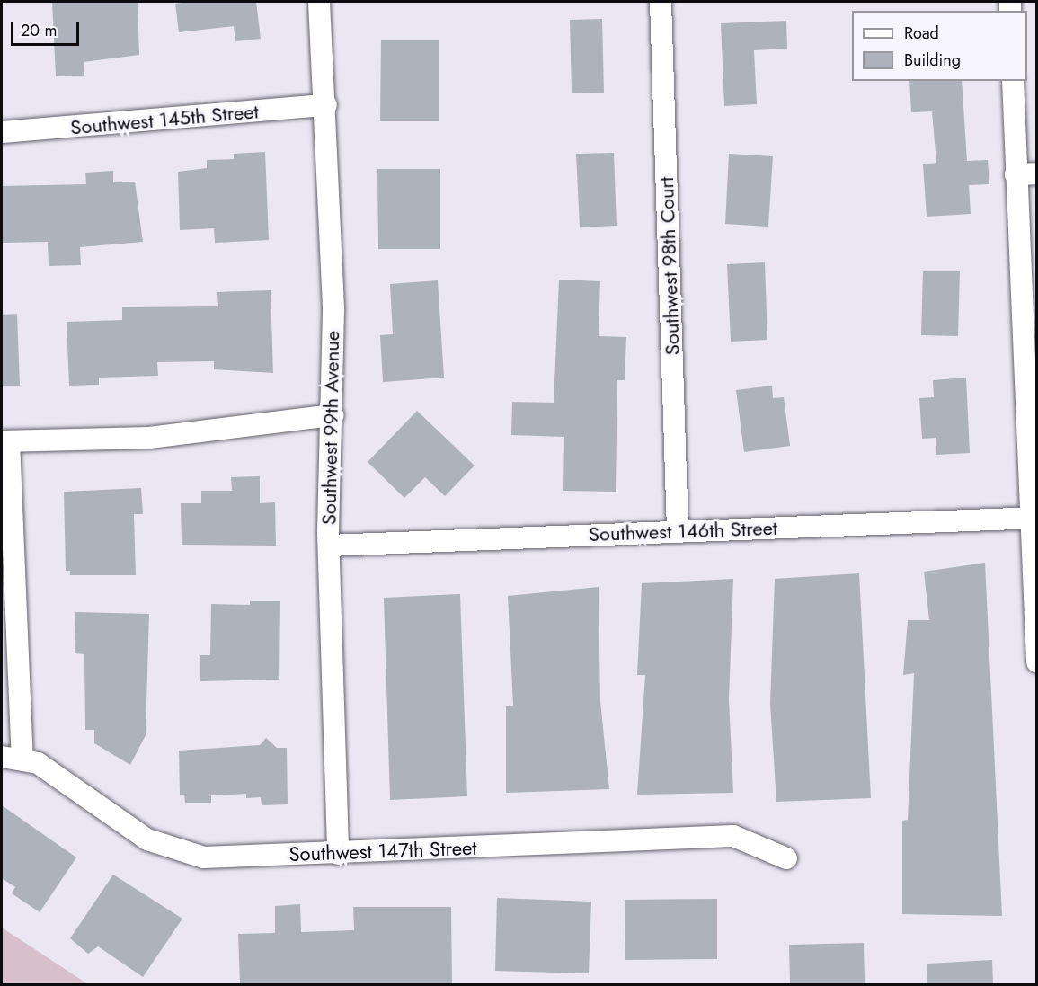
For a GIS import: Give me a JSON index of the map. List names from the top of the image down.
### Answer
{
  "streets": {
    "street": [
      "Southwest 145th Street",
      "Southwest 98th Court",
      "Southwest 99th Avenue",
      "Southwest 146th Street",
      "Southwest 147th Street"
    ]
  },
  "crossings": [
    ["Southwest 145th Street", "Southwest 99th Avenue"],
    ["Southwest 98th Court", "Southwest 146th Street"],
    ["Southwest 99th Avenue", "Southwest 146th Street"],
    ["Southwest 99th Avenue", "Southwest 147th Street"]
  ],
  "legend": ["Road", "Building"],
  "scale_bar": "20 m"
}
